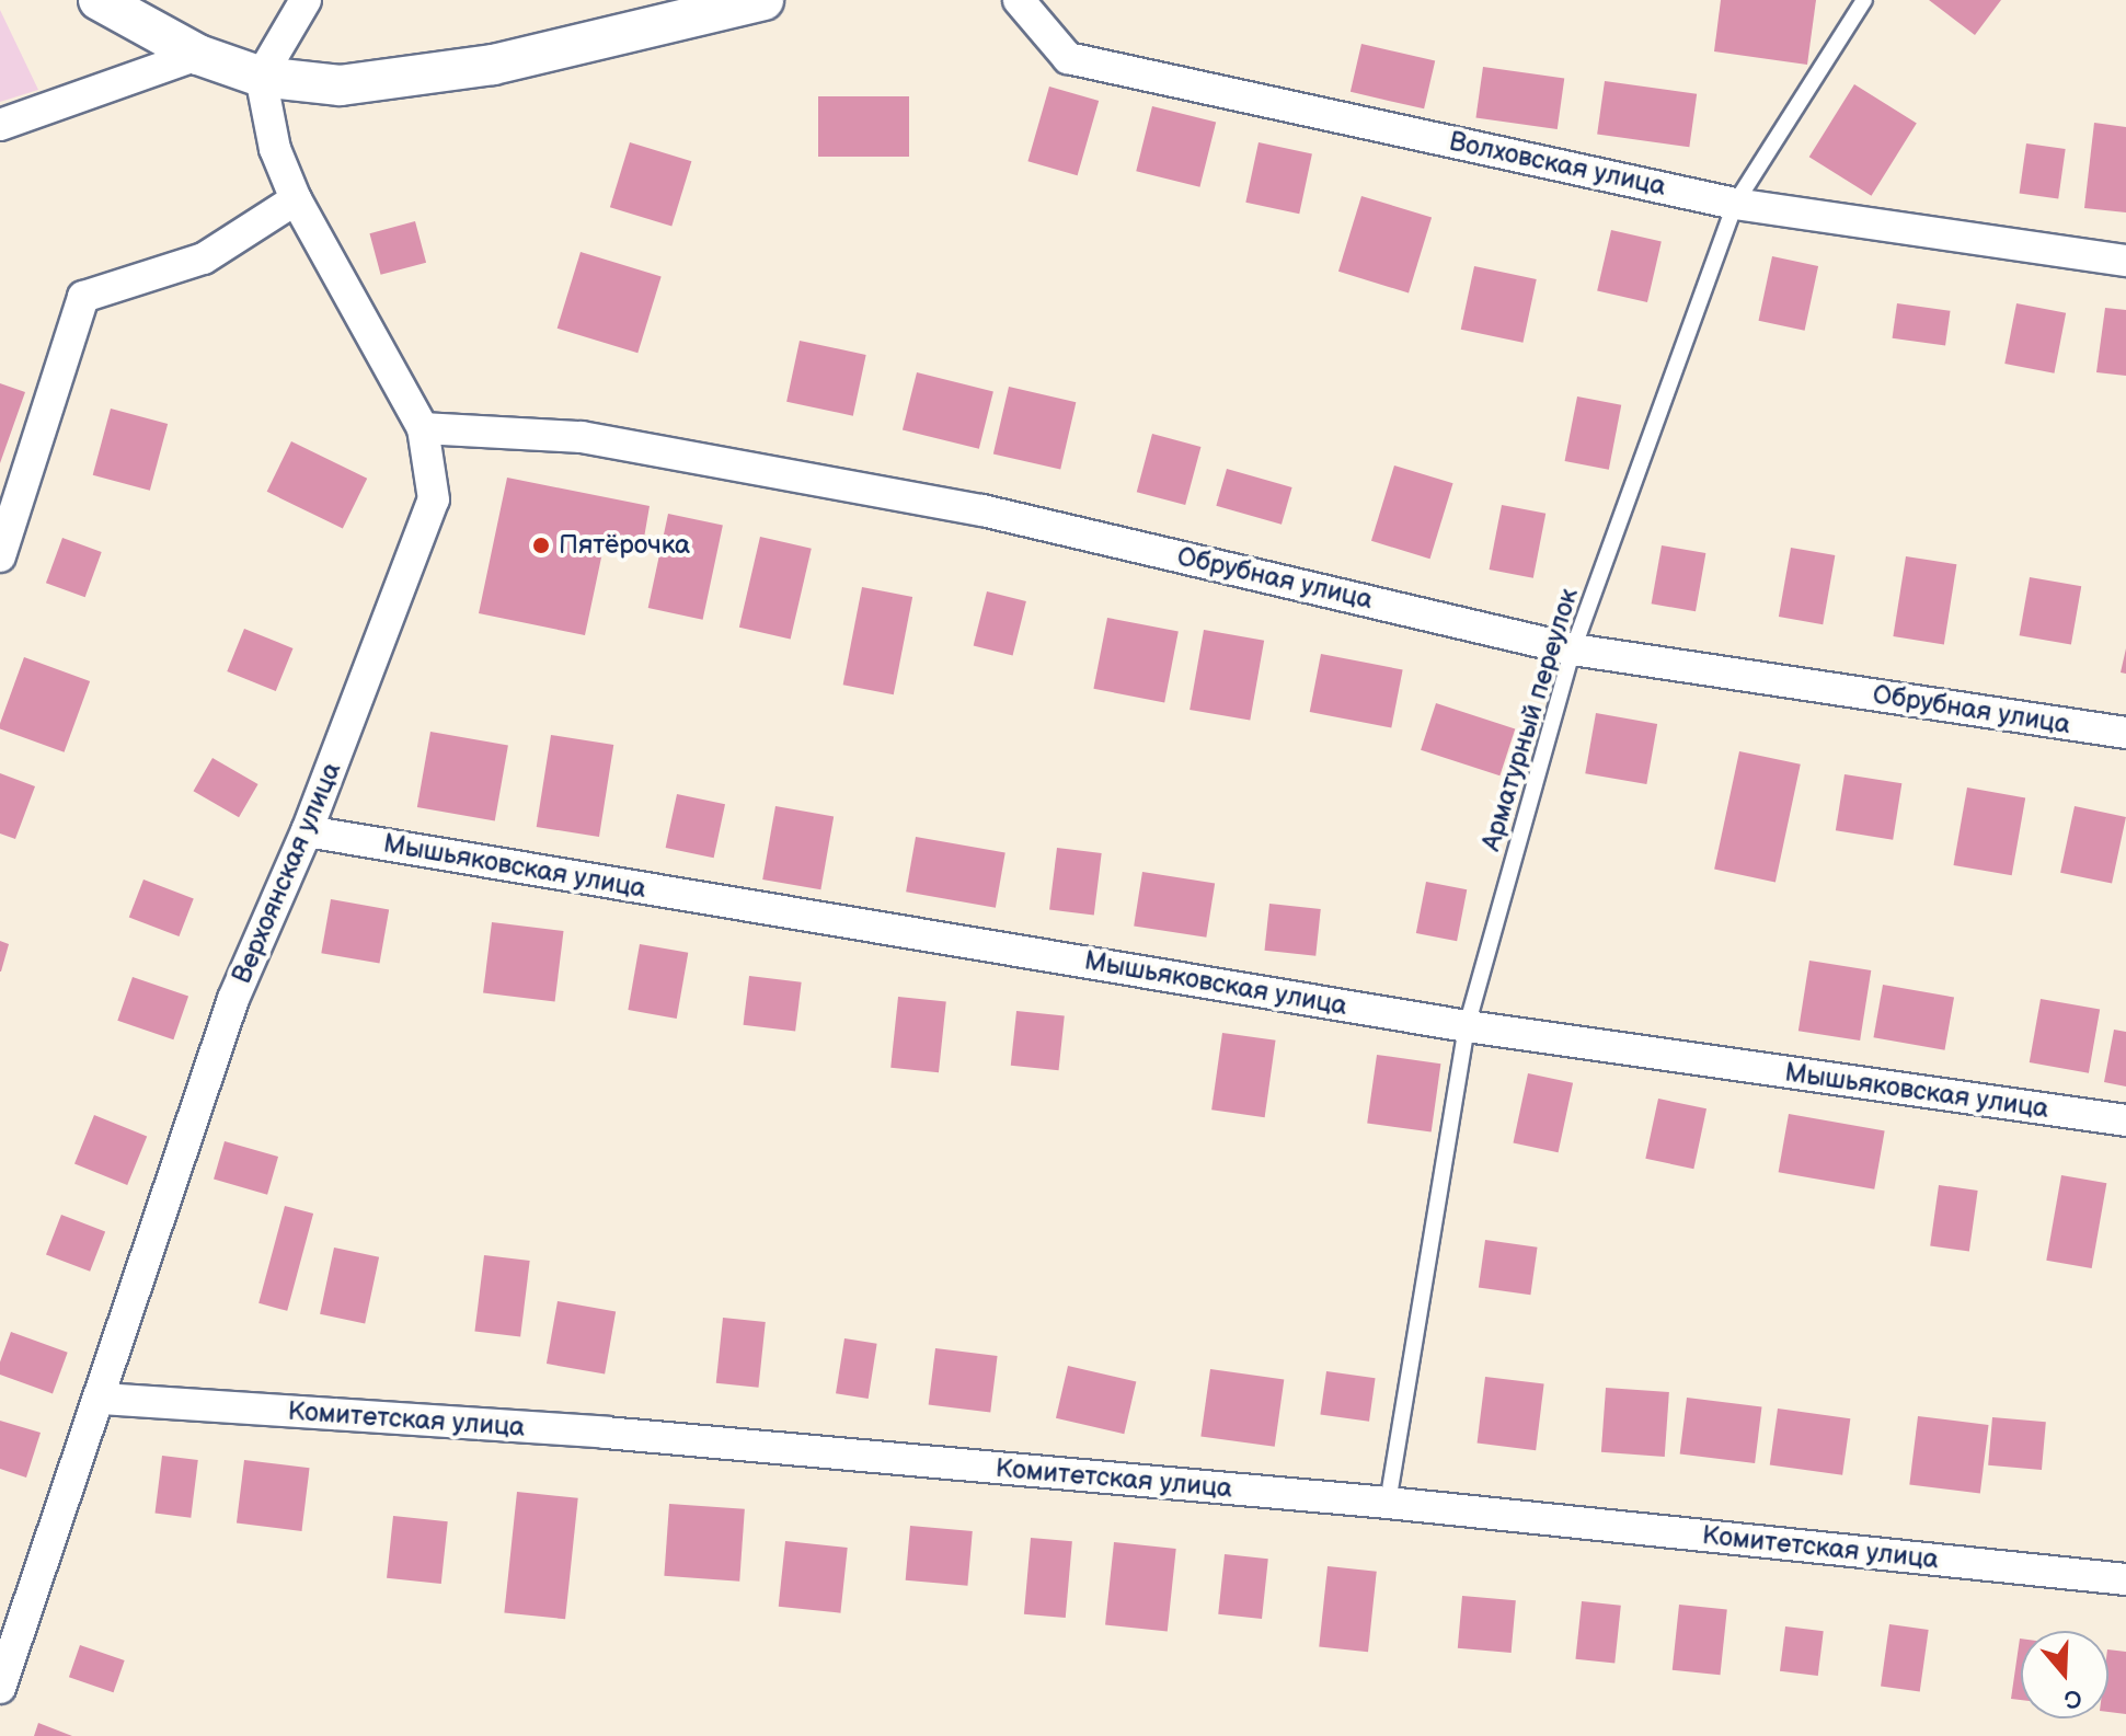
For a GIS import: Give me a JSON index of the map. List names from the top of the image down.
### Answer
{
  "streets": {
    "street": [
      "Волховская улица",
      "Обрубная улица",
      "Мышьяковская улица",
      "Верхоянская улица",
      "Комитетская улица"
    ],
    "lane": ["Арматурный переулок"]
  },
  "crossings": [
    ["Волховская улица", "Арматурный переулок"],
    ["Обрубная улица", "Арматурный переулок"],
    ["Обрубная улица", "Верхоянская улица"],
    ["Арматурный переулок", "Мышьяковская улица"],
    ["Арматурный переулок", "Комитетская улица"],
    ["Мышьяковская улица", "Верхоянская улица"],
    ["Верхоянская улица", "Комитетская улица"]
  ],
  "places": ["Пятёрочка"],
  "north": "bottom"
}
